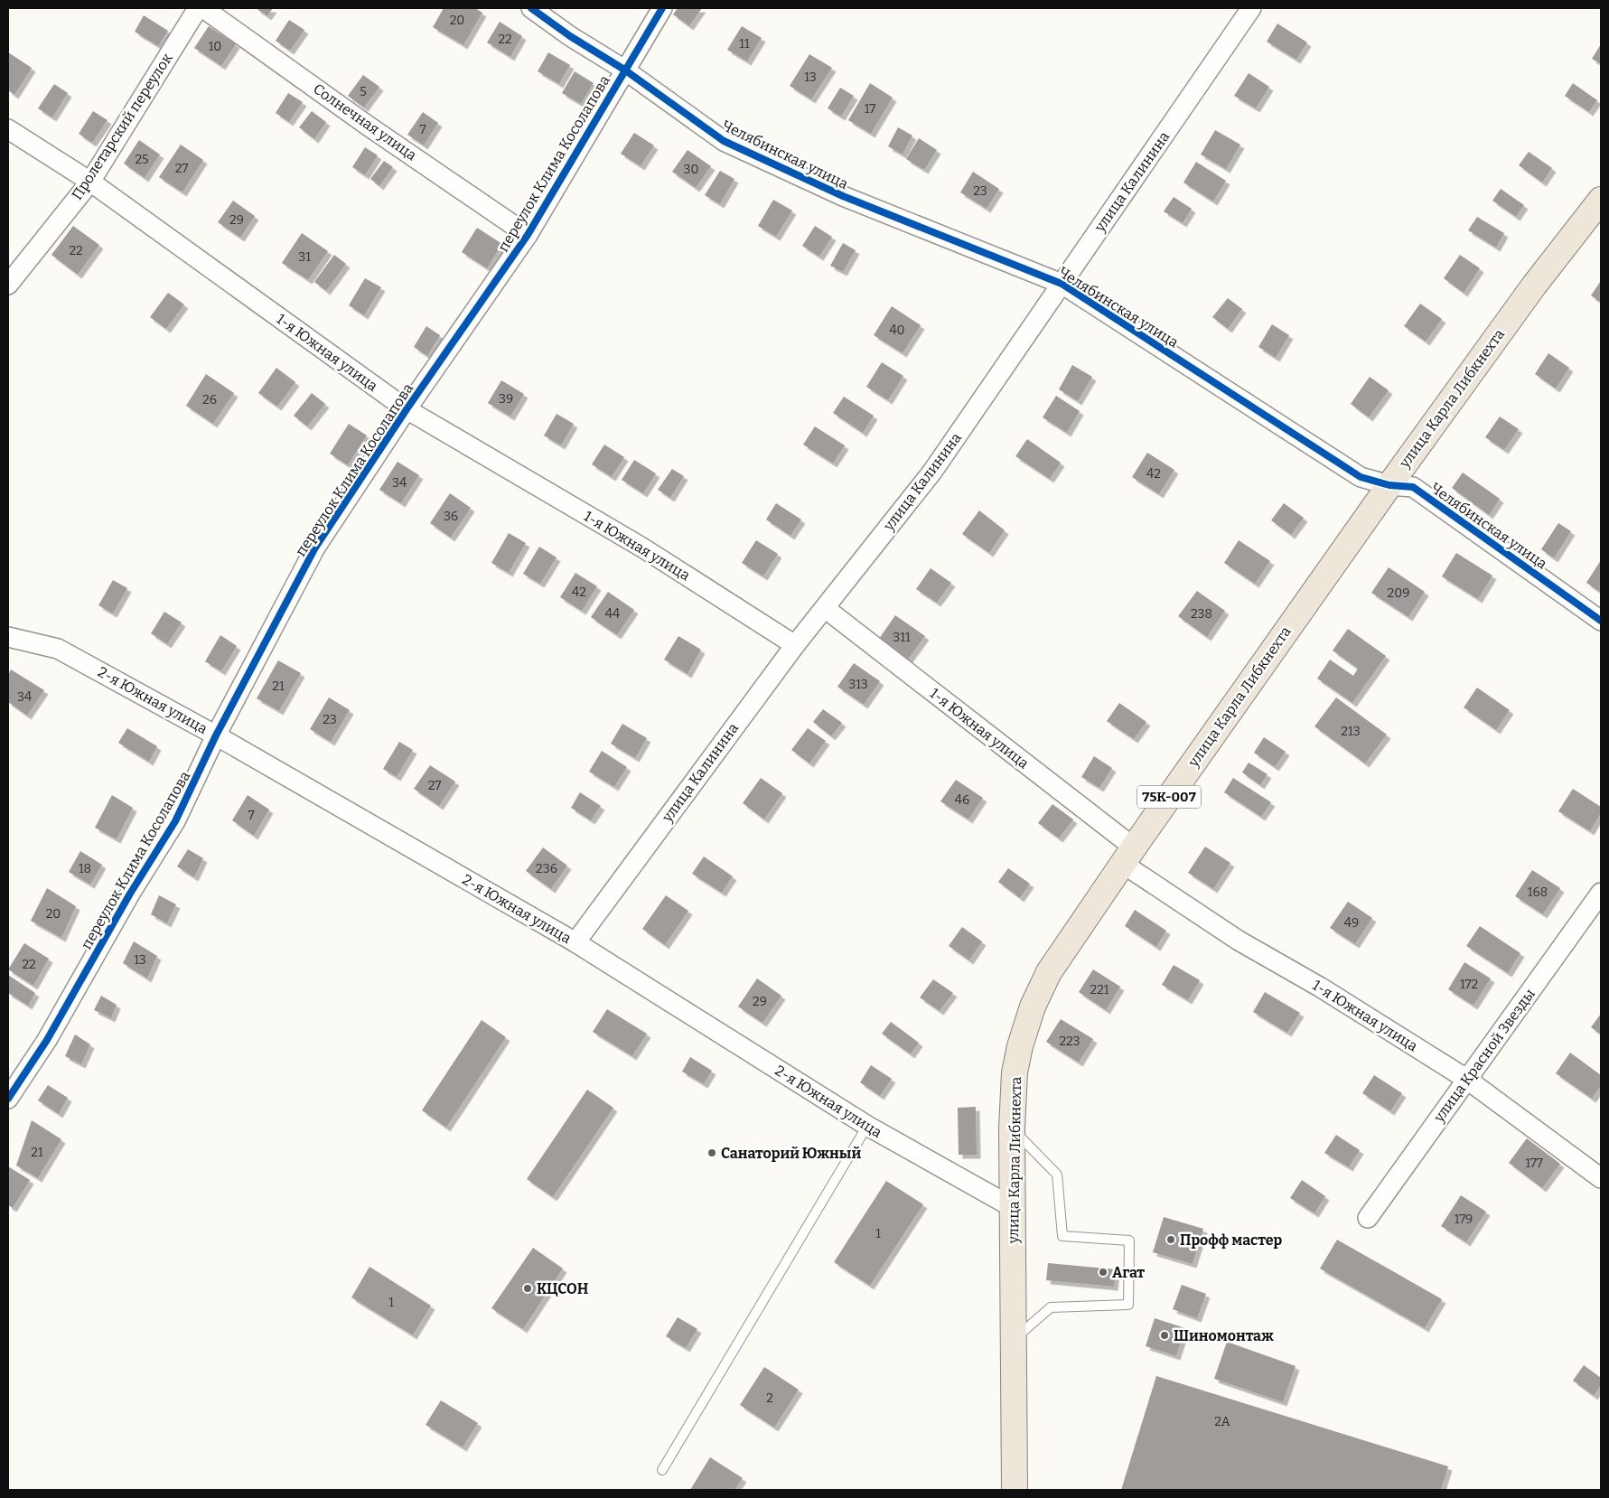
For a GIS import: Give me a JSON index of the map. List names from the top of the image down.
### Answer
{
  "streets": {
    "main road": ["улица Карла Либкнехта", "75К-007"],
    "street": [
      "Солнечная улица",
      "Пролетарский переулок",
      "Челябинская улица",
      "переулок Клима Косолапова",
      "улица Калинина",
      "1-я Южная улица",
      "2-я Южная улица",
      "улица Красной Звезды"
    ]
  },
  "crossings": [
    ["Солнечная улица", "переулок Клима Косолапова"],
    ["Пролетарский переулок", "1-я Южная улица"],
    ["Челябинская улица", "переулок Клима Косолапова"],
    ["Челябинская улица", "улица Калинина"],
    ["Челябинская улица", "улица Карла Либкнехта"],
    ["переулок Клима Косолапова", "1-я Южная улица"],
    ["переулок Клима Косолапова", "2-я Южная улица"],
    ["улица Калинина", "1-я Южная улица"],
    ["улица Калинина", "2-я Южная улица"],
    ["1-я Южная улица", "улица Карла Либкнехта"],
    ["1-я Южная улица", "улица Красной Звезды"],
    ["улица Карла Либкнехта", "2-я Южная улица"]
  ],
  "places": [
    "Санаторий Южный",
    "Профф мастер",
    "Агат",
    "КЦСОН",
    "Шиномонтаж"
  ],
  "house_numbers": [
    "20",
    "22",
    "11",
    "10",
    "13",
    "5",
    "17",
    "7",
    "25",
    "27",
    "30",
    "23",
    "29",
    "22",
    "31",
    "40",
    "39",
    "26",
    "42",
    "34",
    "36",
    "42",
    "209",
    "44",
    "238",
    "311",
    "313",
    "21",
    "34",
    "23",
    "213",
    "27",
    "46",
    "7",
    "18",
    "236",
    "168",
    "20",
    "49",
    "13",
    "22",
    "172",
    "221",
    "29",
    "223",
    "21",
    "177",
    "179",
    "1",
    "1",
    "2",
    "2А"
  ]
}
